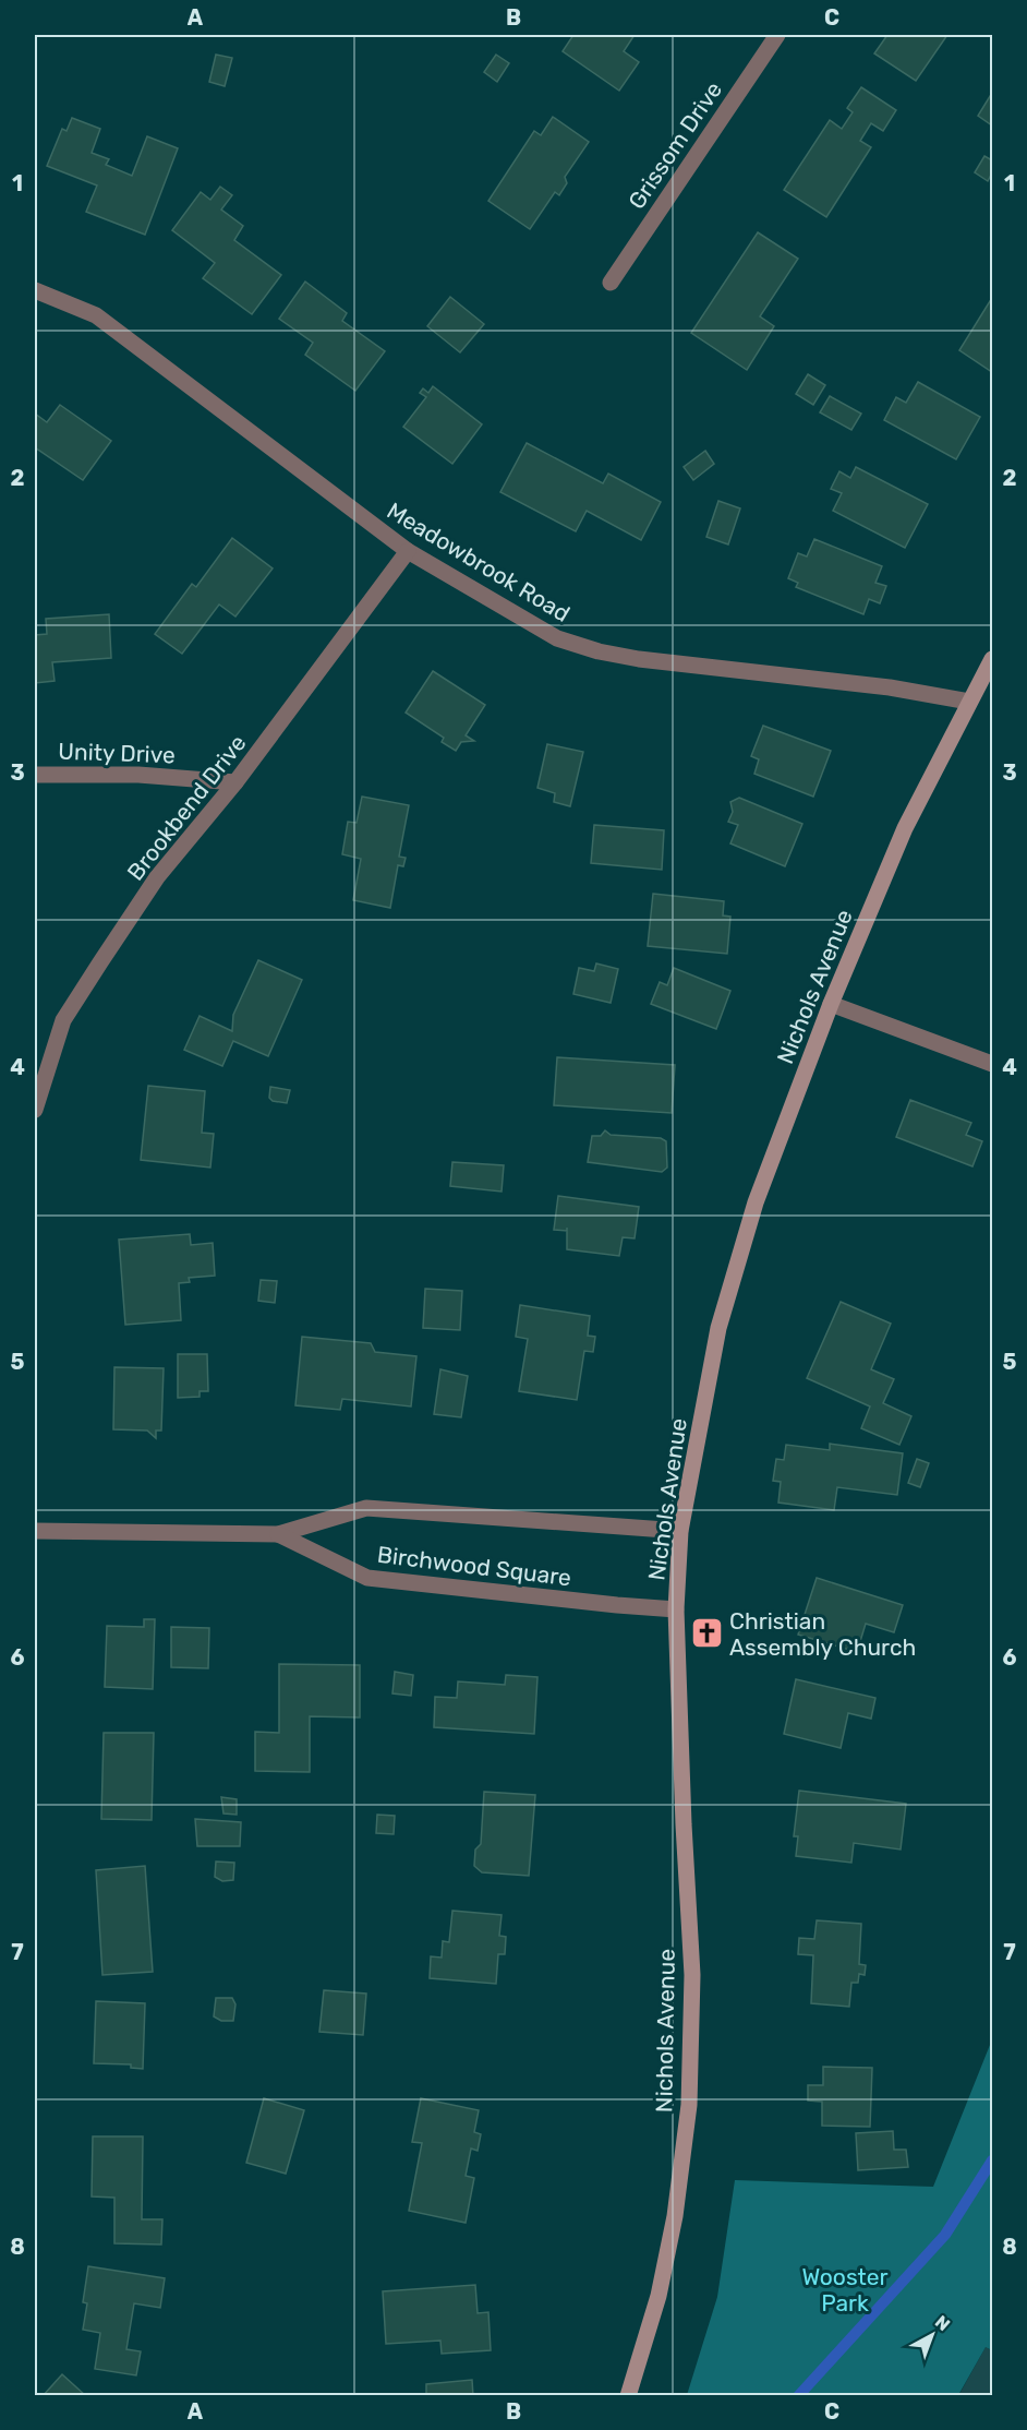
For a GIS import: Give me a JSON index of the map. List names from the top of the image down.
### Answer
{
  "streets": {
    "main road": ["Nichols Avenue"],
    "street": [
      "Grissom Drive",
      "Meadowbrook Road",
      "Unity Drive",
      "Brookbend Drive",
      "Birchwood Square"
    ]
  },
  "crossings": [
    ["Meadowbrook Road", "Brookbend Drive"],
    ["Meadowbrook Road", "Nichols Avenue"],
    ["Unity Drive", "Brookbend Drive"],
    ["Nichols Avenue", "Birchwood Square"]
  ],
  "parks": ["Wooster Park"],
  "places": {
    "church": ["Christian Assembly Church"]
  },
  "north": "top right",
  "grid": {
    "columns": ["A", "B", "C"],
    "rows": [
      "1",
      "2",
      "3",
      "4",
      "5",
      "6",
      "7",
      "8"
    ]
  }
}
